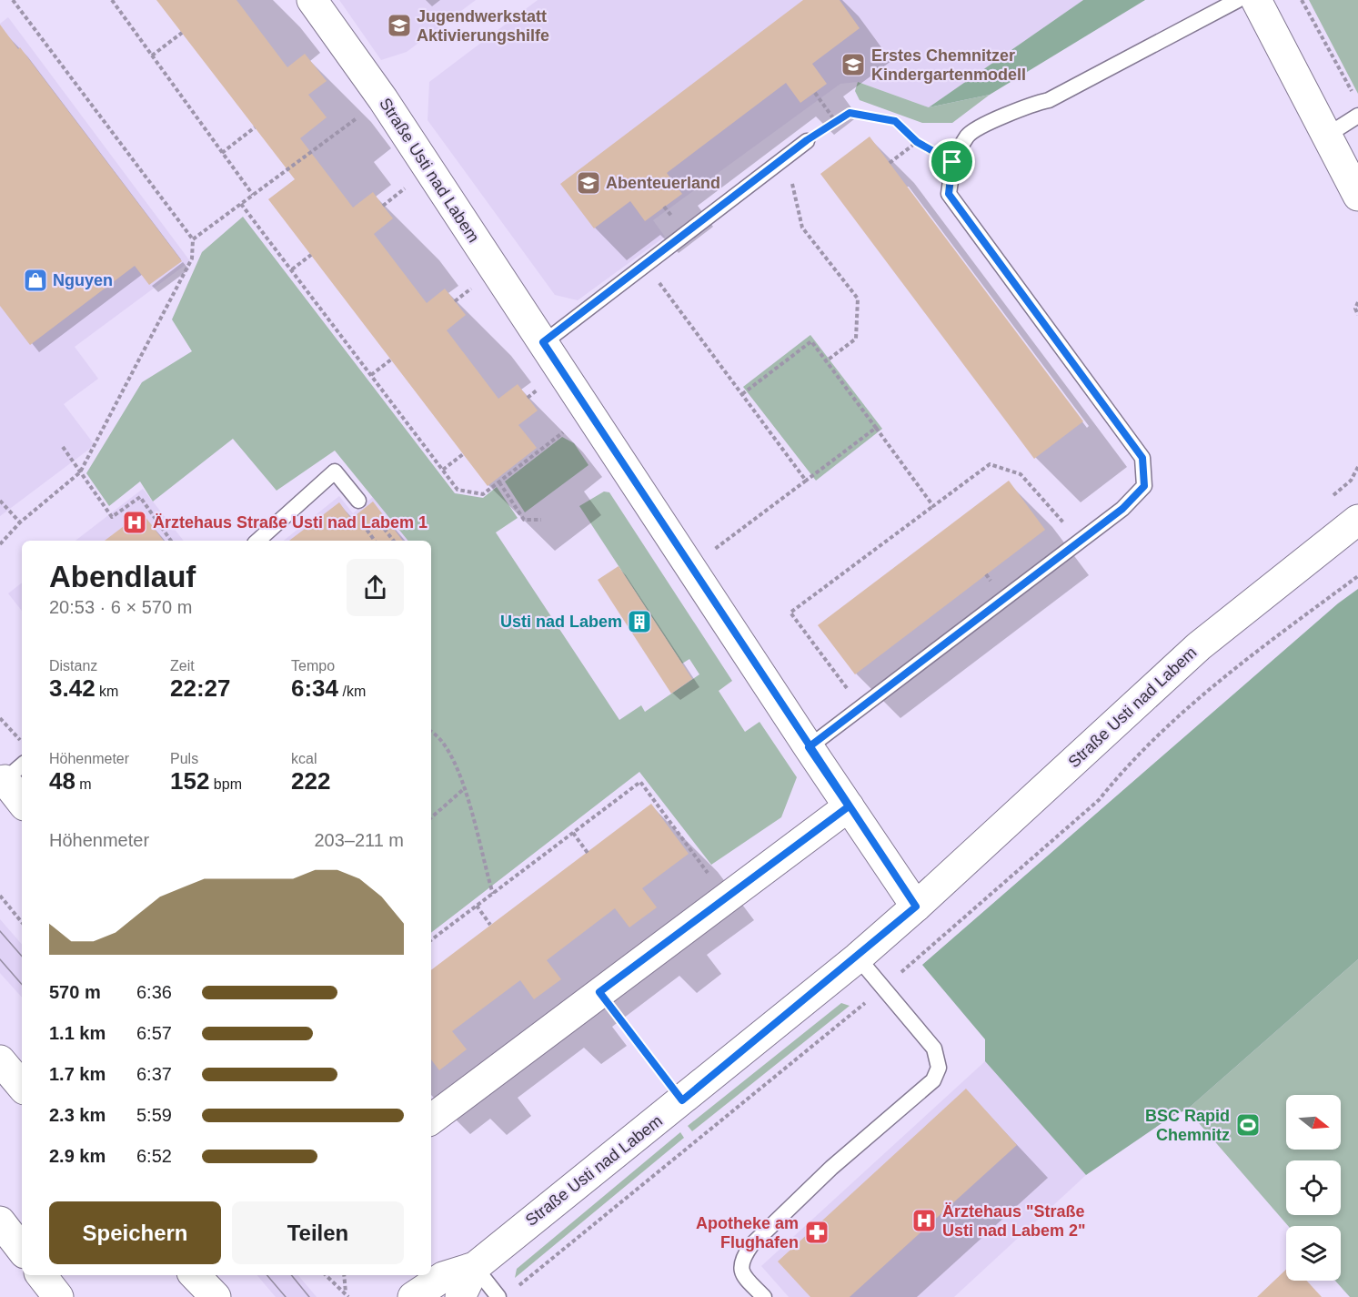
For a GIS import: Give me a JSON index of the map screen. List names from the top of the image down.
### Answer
{
  "streets": {
    "street": ["Straße Usti nad Labem"]
  },
  "places": {
    "school or university": ["Jugendwerkstatt Aktivierungshilfe", "Erstes Chemnitzer Kindergartenmodell", "Abenteuerland"],
    "shop": ["Nguyen"],
    "hospital": ["Ärztehaus Straße Usti nad Labem 1", "Ärztehaus \"Straße Usti nad Labem 2\""],
    "building": ["Usti nad Labem"],
    "sports": ["BSC Rapid Chemnitz"],
    "pharmacy": ["Apotheke am Flughafen"]
  },
  "north": "right",
  "page": {
    "heading": ["Abendlauf", "20:53 · 6 × 570 m"],
    "stats": [
      ["Distanz", "3.42 km"],
      ["Zeit", "22:27"],
      ["Tempo", "6:34 /km"],
      ["Höhenmeter", "48 m"],
      ["Puls", "152 bpm"],
      ["kcal", "222"]
    ],
    "chart": ["Höhenmeter", "203–211 m"],
    "list": [
      {
        "name": "570 m",
        "note": "6:36"
      },
      {
        "name": "1.1 km",
        "note": "6:57"
      },
      {
        "name": "1.7 km",
        "note": "6:37"
      },
      {
        "name": "2.3 km",
        "note": "5:59"
      },
      {
        "name": "2.9 km",
        "note": "6:52"
      }
    ],
    "buttons": ["Speichern", "Teilen"]
  }
}
